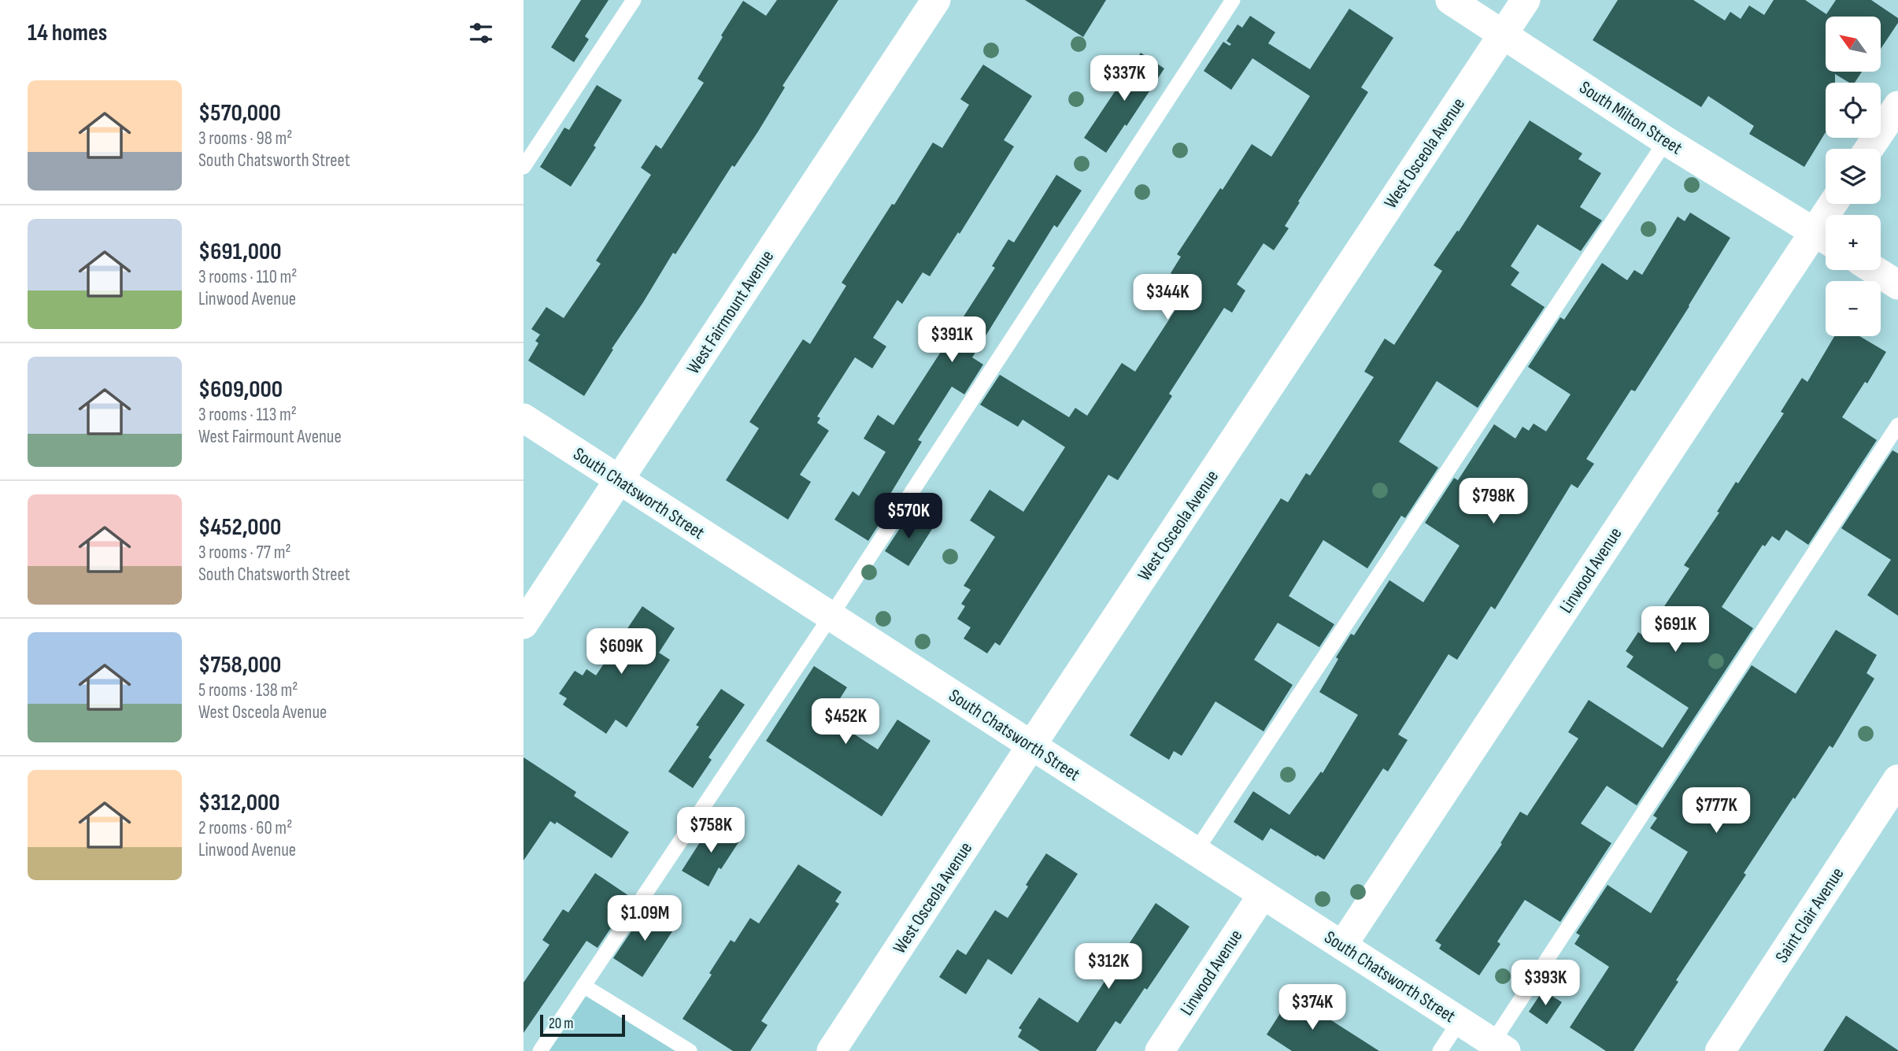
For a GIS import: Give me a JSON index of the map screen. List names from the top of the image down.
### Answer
{
  "streets": {
    "street": [
      "South Milton Street",
      "West Osceola Avenue",
      "West Fairmount Avenue",
      "South Chatsworth Street",
      "Linwood Avenue",
      "Saint Clair Avenue"
    ]
  },
  "crossings": [
    ["South Milton Street", "West Osceola Avenue"],
    ["South Milton Street", "Linwood Avenue"],
    ["West Osceola Avenue", "South Chatsworth Street"],
    ["West Fairmount Avenue", "South Chatsworth Street"],
    ["South Chatsworth Street", "Linwood Avenue"]
  ],
  "scale_bar": "20 m",
  "north": "top left",
  "page": {
    "heading": "14 homes",
    "map_buttons": ["+", "−"],
    "price": [
      "$337K",
      "$344K",
      "$391K",
      "$798K",
      "$570K",
      "$691K",
      "$609K",
      "$452K",
      "$777K",
      "$758K",
      "$1.09M",
      "$312K",
      "$393K",
      "$374K"
    ],
    "list": [
      {
        "name": "$570,000",
        "note": "3 rooms · 98 m² · South Chatsworth Street"
      },
      {
        "name": "$691,000",
        "note": "3 rooms · 110 m² · Linwood Avenue"
      },
      {
        "name": "$609,000",
        "note": "3 rooms · 113 m² · West Fairmount Avenue"
      },
      {
        "name": "$452,000",
        "note": "3 rooms · 77 m² · South Chatsworth Street"
      },
      {
        "name": "$758,000",
        "note": "5 rooms · 138 m² · West Osceola Avenue"
      },
      {
        "name": "$312,000",
        "note": "2 rooms · 60 m² · Linwood Avenue"
      }
    ],
    "scale": "20 m"
  }
}
